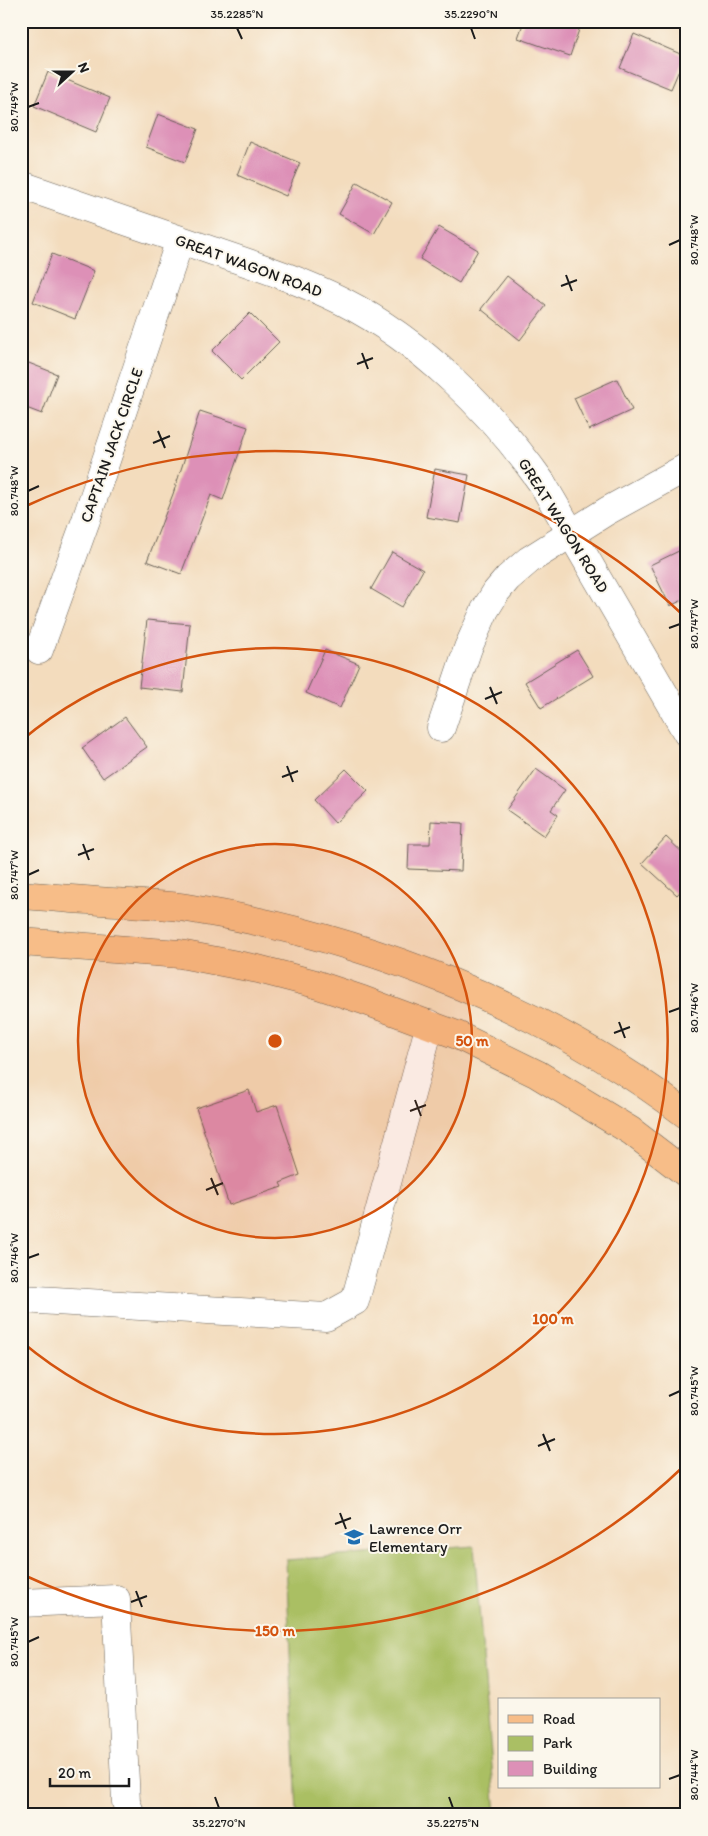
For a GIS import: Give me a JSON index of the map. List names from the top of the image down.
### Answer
{
  "streets": {
    "street": ["GREAT WAGON ROAD", "CAPTAIN JACK CIRCLE"]
  },
  "crossings": [
    ["GREAT WAGON ROAD", "CAPTAIN JACK CIRCLE"]
  ],
  "places": {
    "school or university": ["Lawrence Orr Elementary"]
  },
  "legend": ["Road", "Park", "Building"],
  "scale_bar": "20 m",
  "north": "right",
  "coordinates": [
    "35.2285°N",
    "35.2290°N",
    "80.749°W",
    "80.748°W",
    "80.747°W",
    "80.746°W",
    "80.745°W",
    "80.744°W",
    "35.2270°N",
    "35.2275°N"
  ],
  "rings": ["50 m", "100 m", "150 m"]
}
